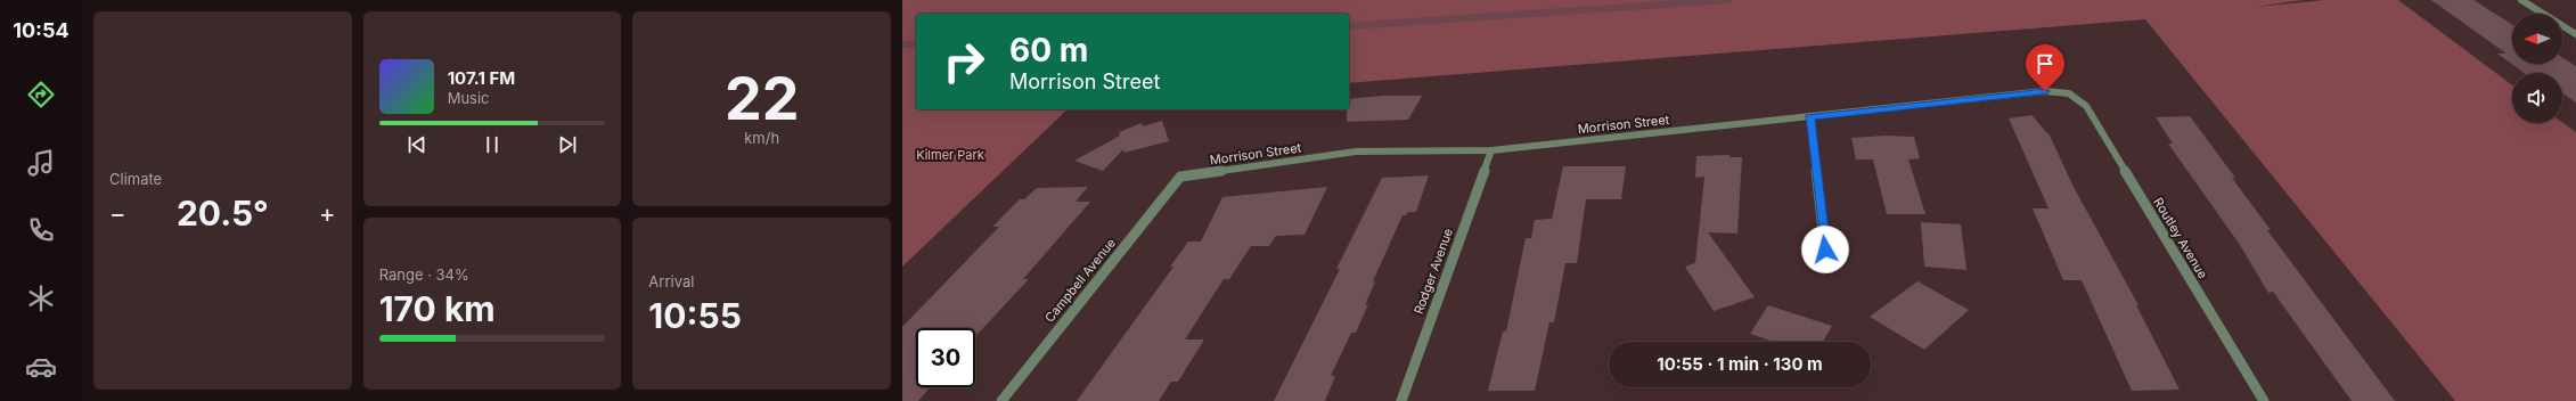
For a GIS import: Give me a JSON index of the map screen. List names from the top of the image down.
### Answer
{
  "streets": {
    "street": [
      "Morrison Street",
      "Routley Avenue",
      "Rodger Avenue",
      "Campbell Avenue"
    ]
  },
  "crossings": [
    ["Morrison Street", "Routley Avenue"],
    ["Morrison Street", "Rodger Avenue"],
    ["Morrison Street", "Campbell Avenue"]
  ],
  "parks": ["Kilmer Park"],
  "north": "left",
  "page": {
    "tabs": "10:54",
    "tile": [
      "Climate",
      ["22", "km/h"],
      ["Range · 34%", "170 km"],
      ["Arrival", "10:55"]
    ],
    "turn": ["60 m", "Morrison Street"],
    "song": ["107.1 FM", "Music"],
    "heat": ["−", "20.5°", "+"],
    "limit": "30",
    "trip": "10:55 · 1 min · 130 m"
  }
}
